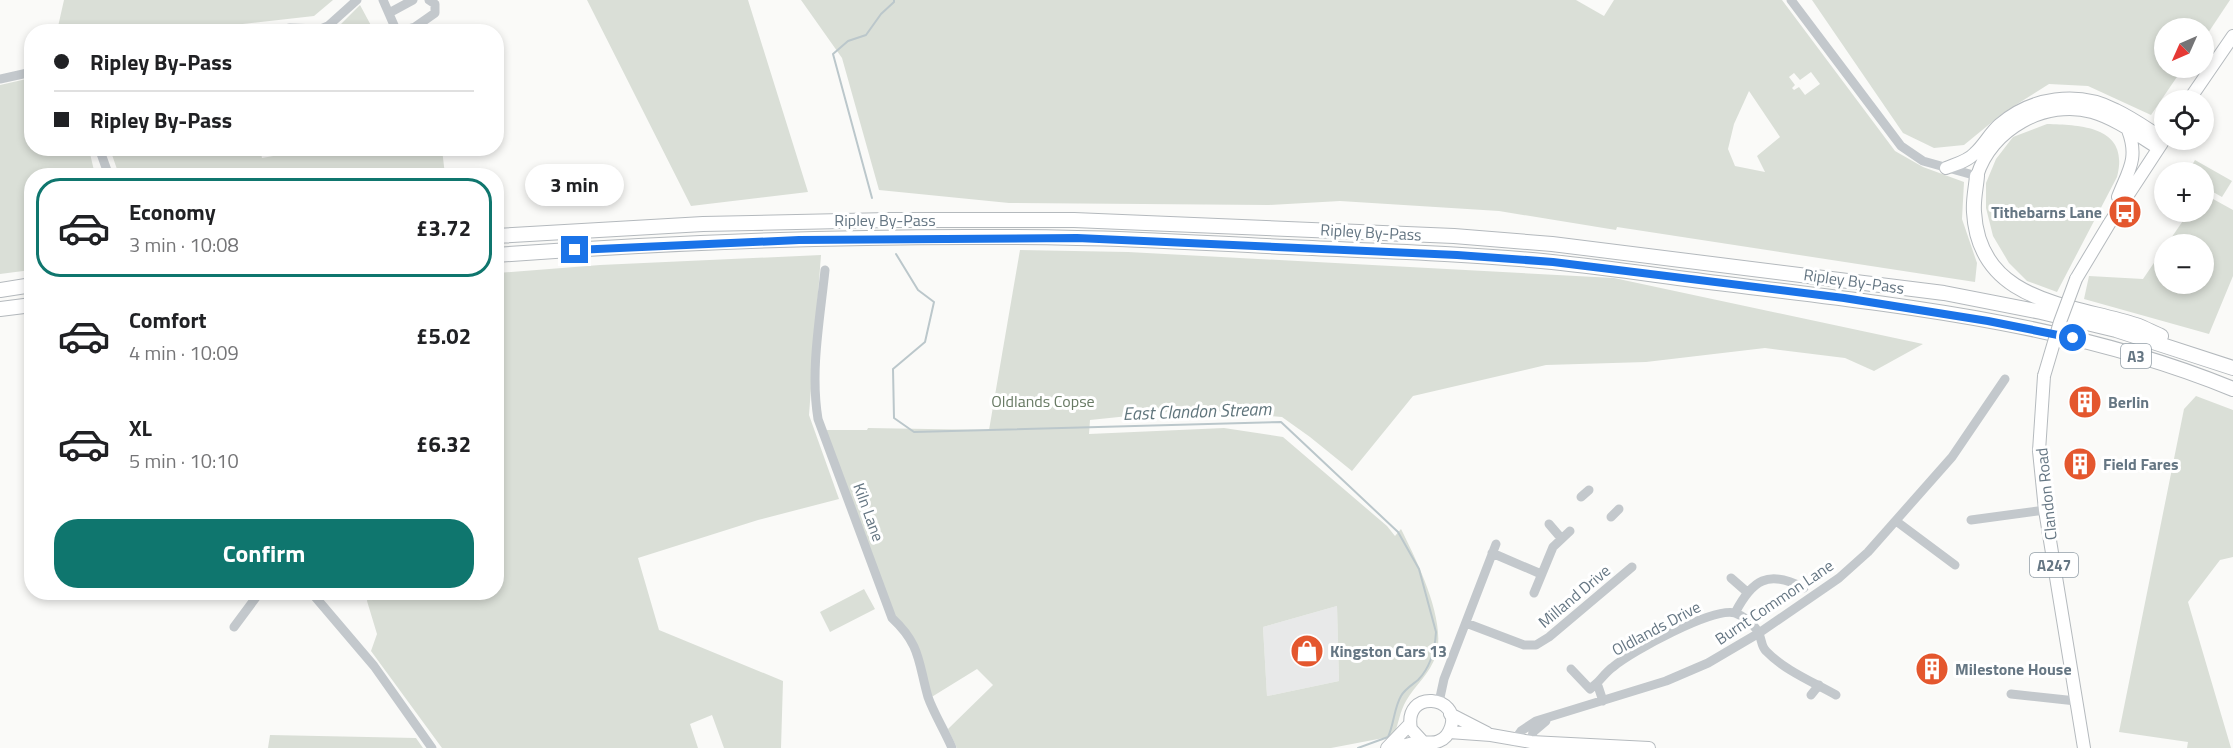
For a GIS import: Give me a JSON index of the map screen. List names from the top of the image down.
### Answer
{
  "streets": {
    "highway": ["Ripley By-Pass", "A3"],
    "main road": ["Clandon Road", "A247"],
    "street": [
      "Kiln Lane",
      "Milland Drive",
      "Burnt Common Lane",
      "Oldlands Drive"
    ]
  },
  "water": ["East Clandon Stream"],
  "parks": ["Oldlands Copse"],
  "places": {
    "bus stop": ["Tithebarns Lane"],
    "building": ["Berlin", "Field Fares", "Milestone House"],
    "shop": ["Kingston Cars 13"]
  },
  "north": "bottom left",
  "page": {
    "map_buttons": ["+", "−"],
    "banner": ["Ripley By-Pass", "Ripley By-Pass"],
    "bubble": "3 min",
    "list": [
      {
        "name": "Economy",
        "note": "3 min · 10:08",
        "value": "£3.72"
      },
      {
        "name": "Comfort",
        "note": "4 min · 10:09",
        "value": "£5.02"
      },
      {
        "name": "XL",
        "note": "5 min · 10:10",
        "value": "£6.32"
      }
    ],
    "buttons": "Confirm"
  }
}
